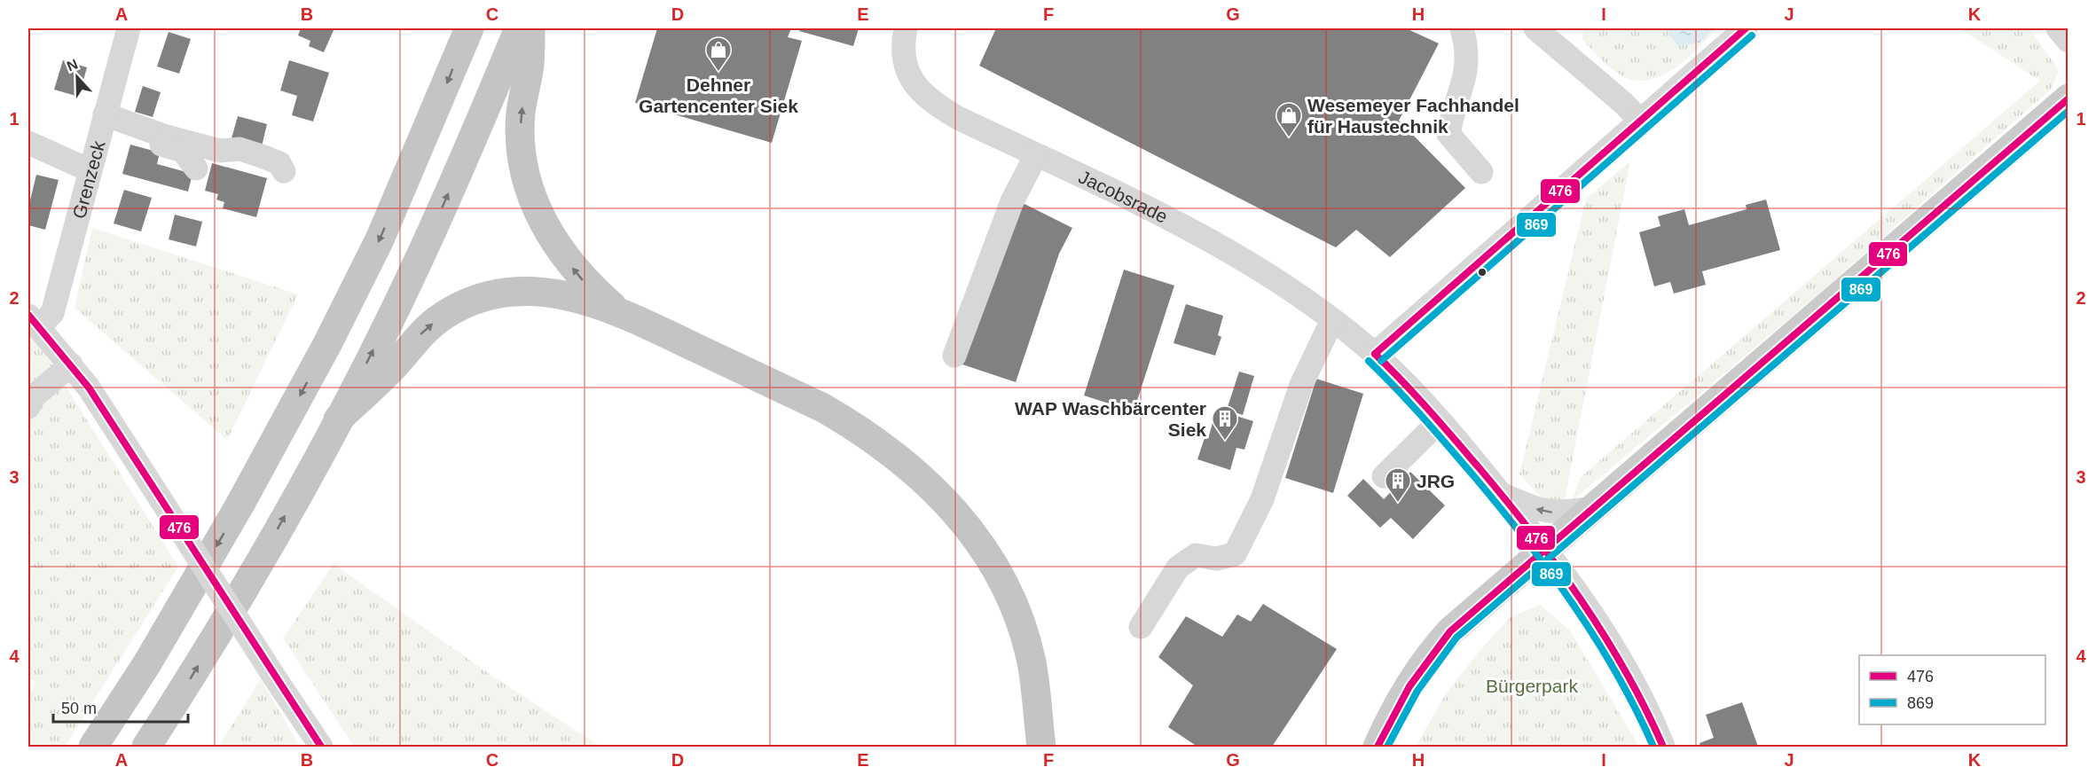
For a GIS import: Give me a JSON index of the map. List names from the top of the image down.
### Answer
{
  "streets": {
    "street": ["Grenzeck", "Jacobsrade"]
  },
  "parks": ["Bürgerpark"],
  "places": {
    "shop": ["Dehner Gartencenter Siek", "Wesemeyer Fachhandel für Haustechnik"],
    "building": ["WAP Waschbärcenter Siek", "JRG"]
  },
  "lines": ["transit line 476", "transit line 869"],
  "legend": ["476", "869"],
  "scale_bar": "50 m",
  "north": "top",
  "grid": {
    "columns": [
      "A",
      "B",
      "C",
      "D",
      "E",
      "F",
      "G",
      "H",
      "I",
      "J",
      "K"
    ],
    "rows": [
      "1",
      "2",
      "3",
      "4"
    ]
  }
}
